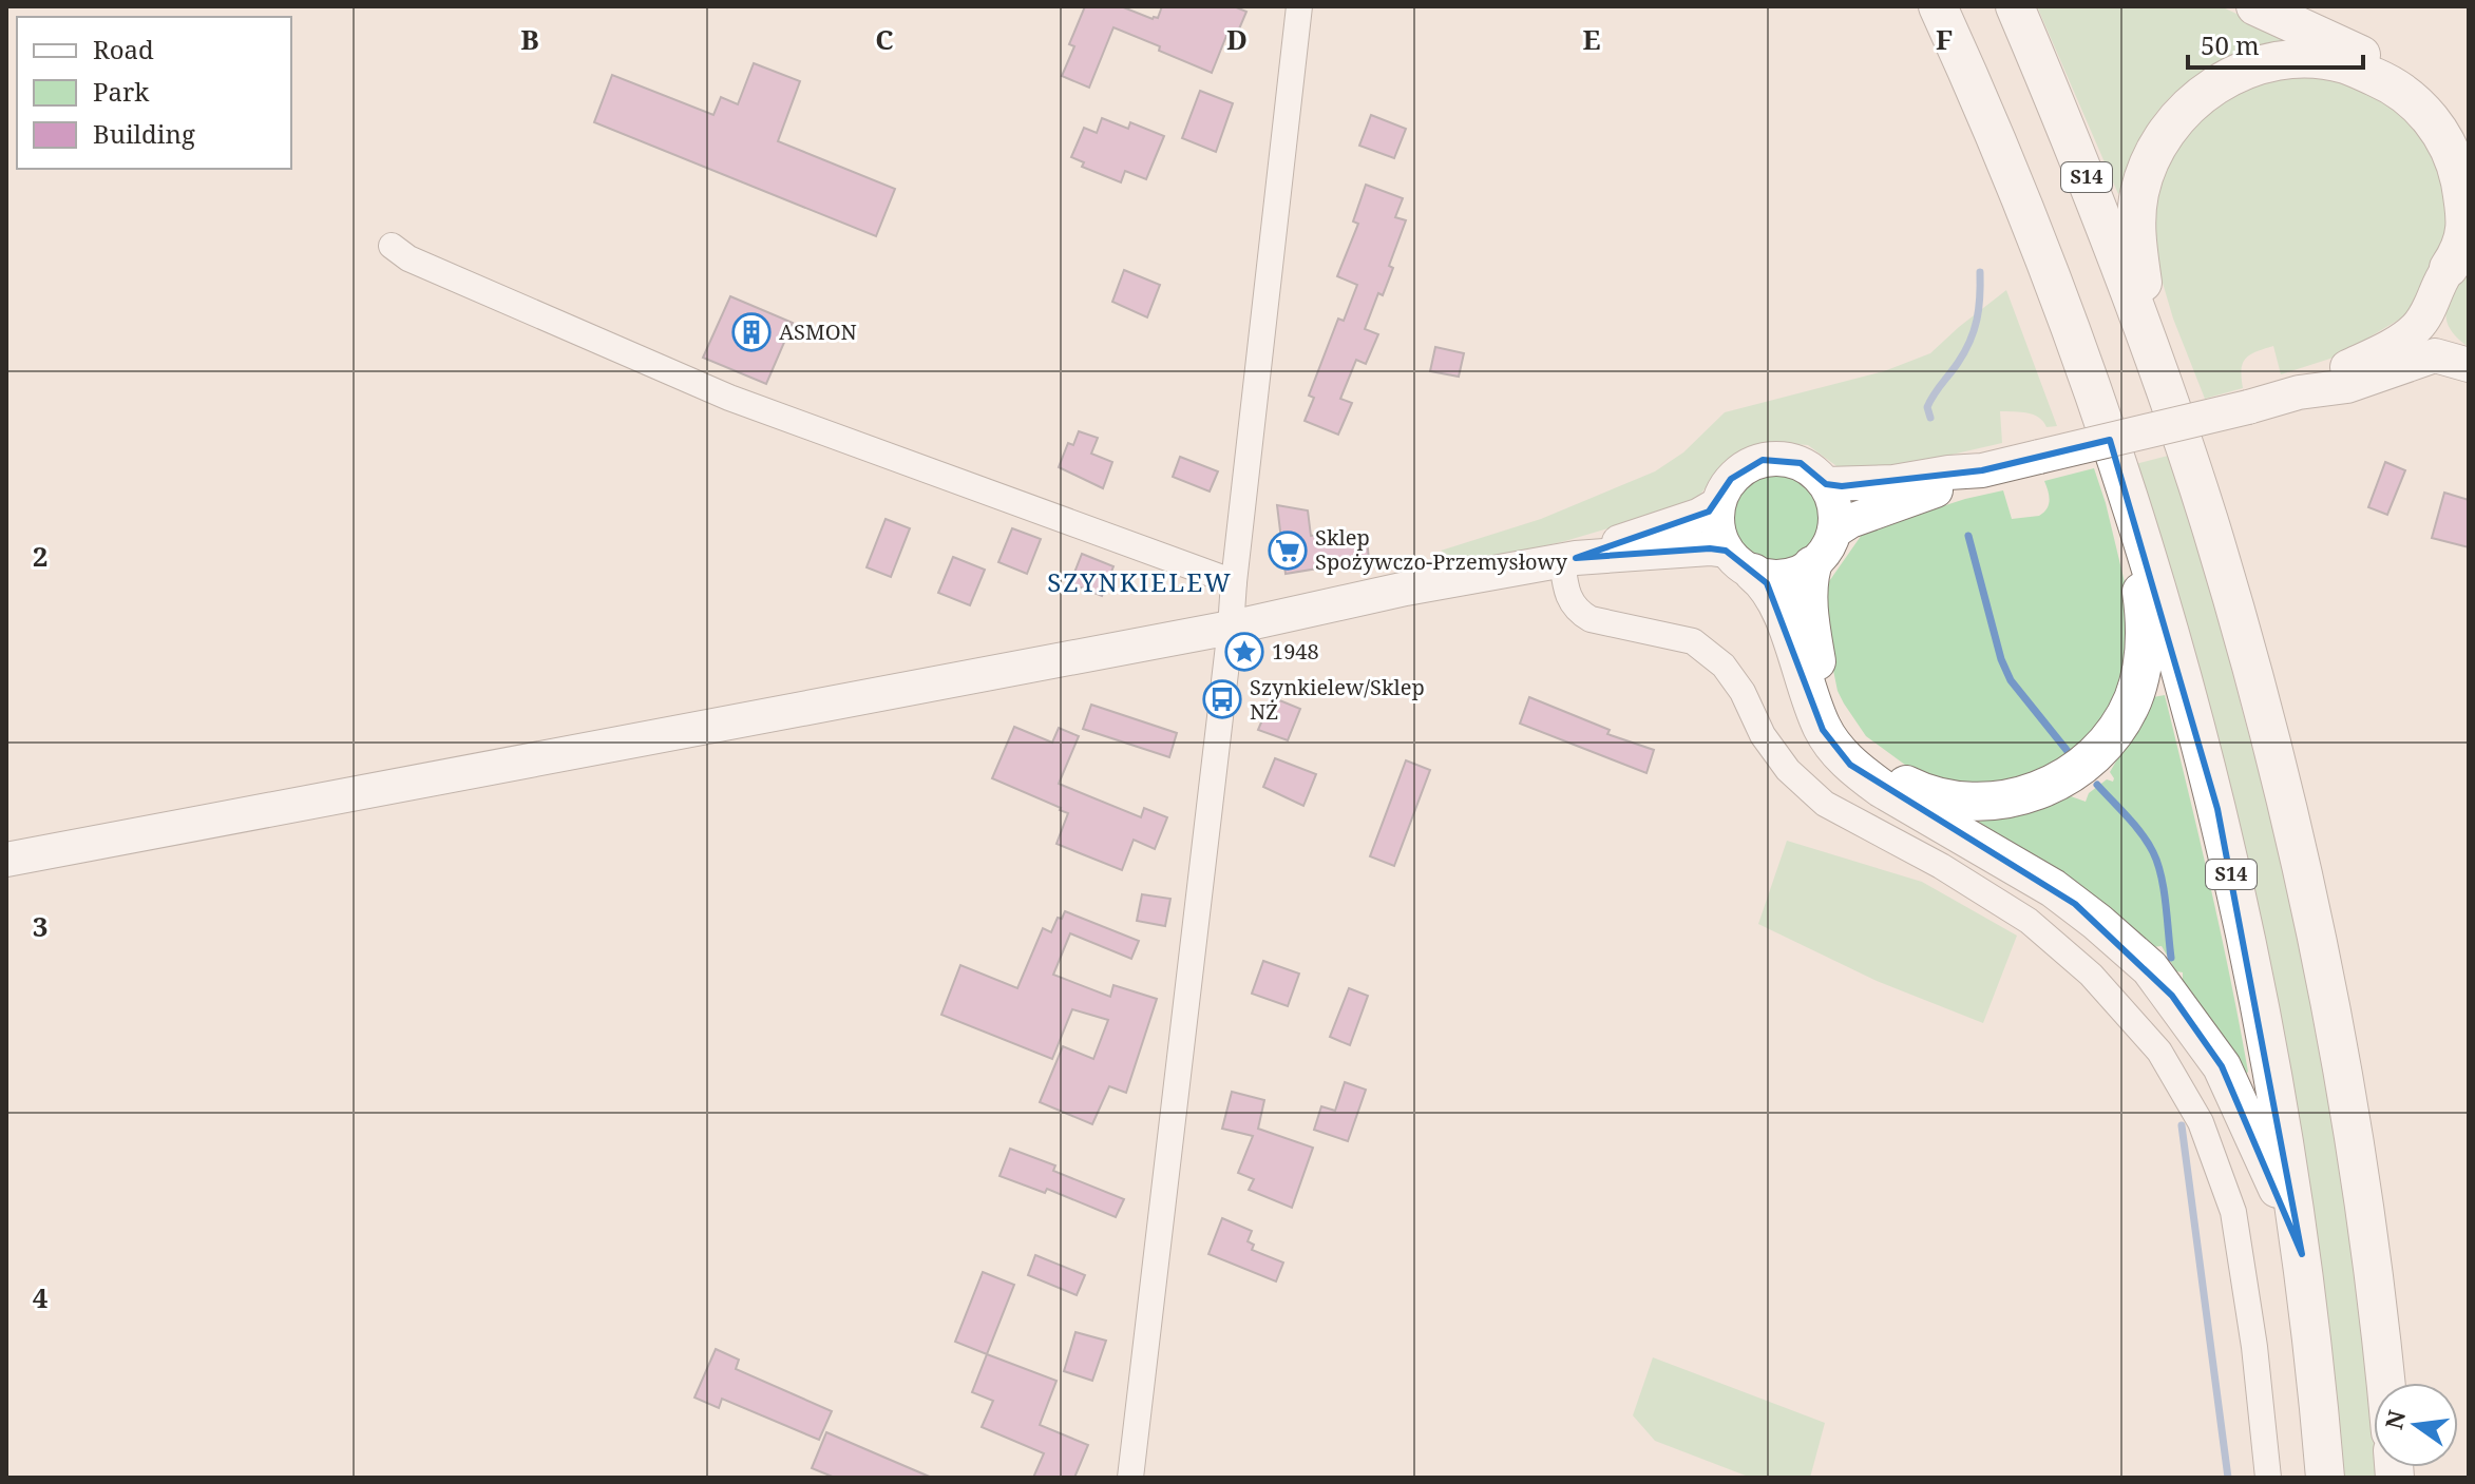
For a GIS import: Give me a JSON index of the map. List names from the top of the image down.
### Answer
{
  "streets": {
    "highway": ["S14"]
  },
  "districts": ["SZYNKIELEW"],
  "places": {
    "building": ["ASMON"],
    "supermarket": ["Sklep Spożywczo-Przemysłowy"],
    "place": ["1948"],
    "bus stop": ["Szynkielew/Sklep NŻ"]
  },
  "legend": ["Road", "Park", "Building"],
  "scale_bar": "50 m",
  "north": "left",
  "grid": {
    "columns": [
      "B",
      "C",
      "D",
      "E",
      "F"
    ],
    "rows": ["2", "3", "4"]
  }
}
